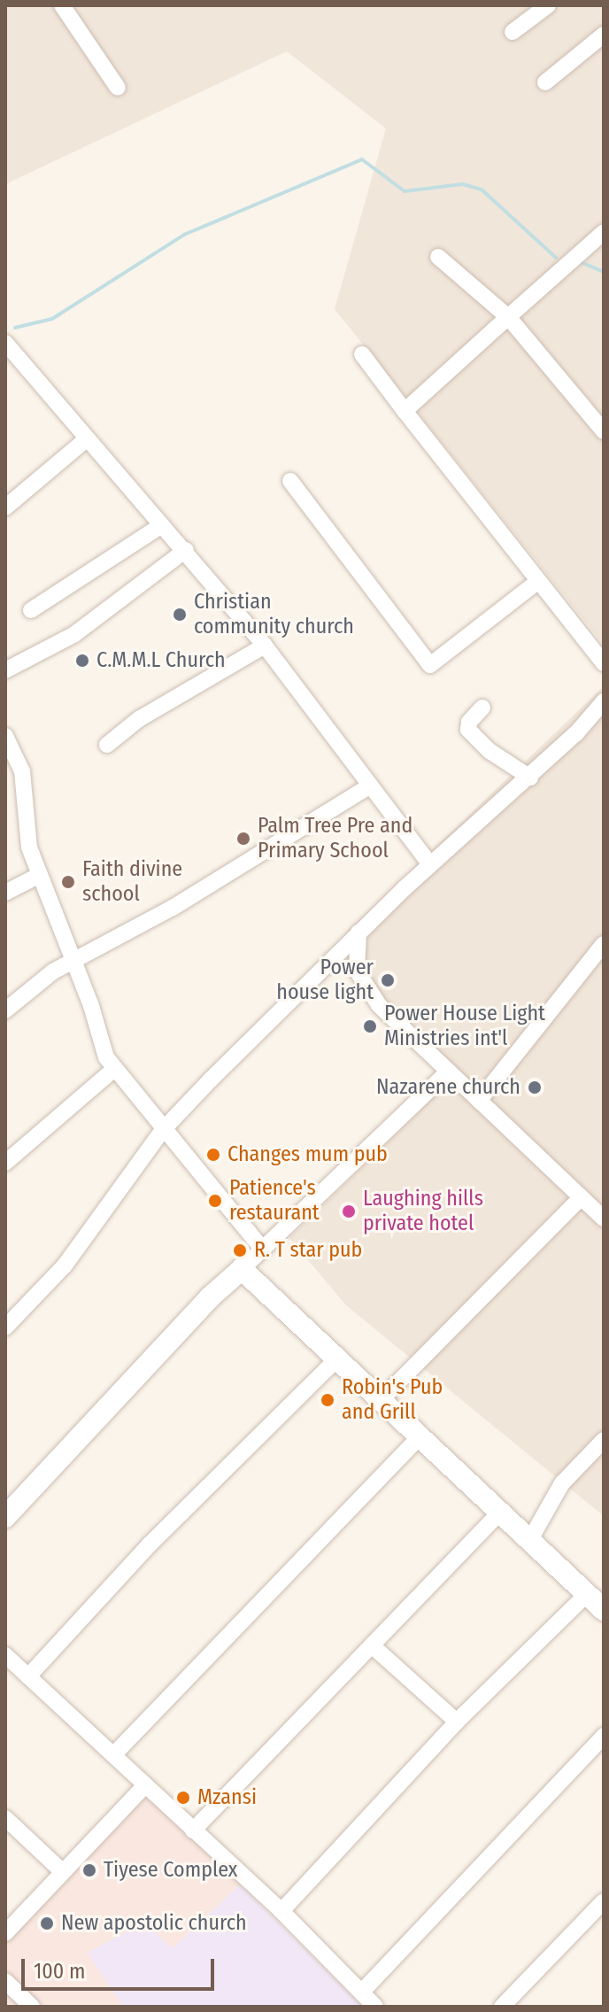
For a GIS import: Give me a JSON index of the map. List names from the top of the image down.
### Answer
{
  "places": [
    "Christian community church",
    "C.M.M.L Church",
    "Palm Tree Pre and Primary School",
    "Faith divine school",
    "Power house light",
    "Power House Light Ministries int'l",
    "Nazarene church",
    "Changes mum pub",
    "Patience's restaurant",
    "Laughing hills private hotel",
    "R. T star pub",
    "Robin's Pub and Grill",
    "Mzansi",
    "Tiyese Complex",
    "New apostolic church"
  ],
  "scale_bar": "100 m"
}
